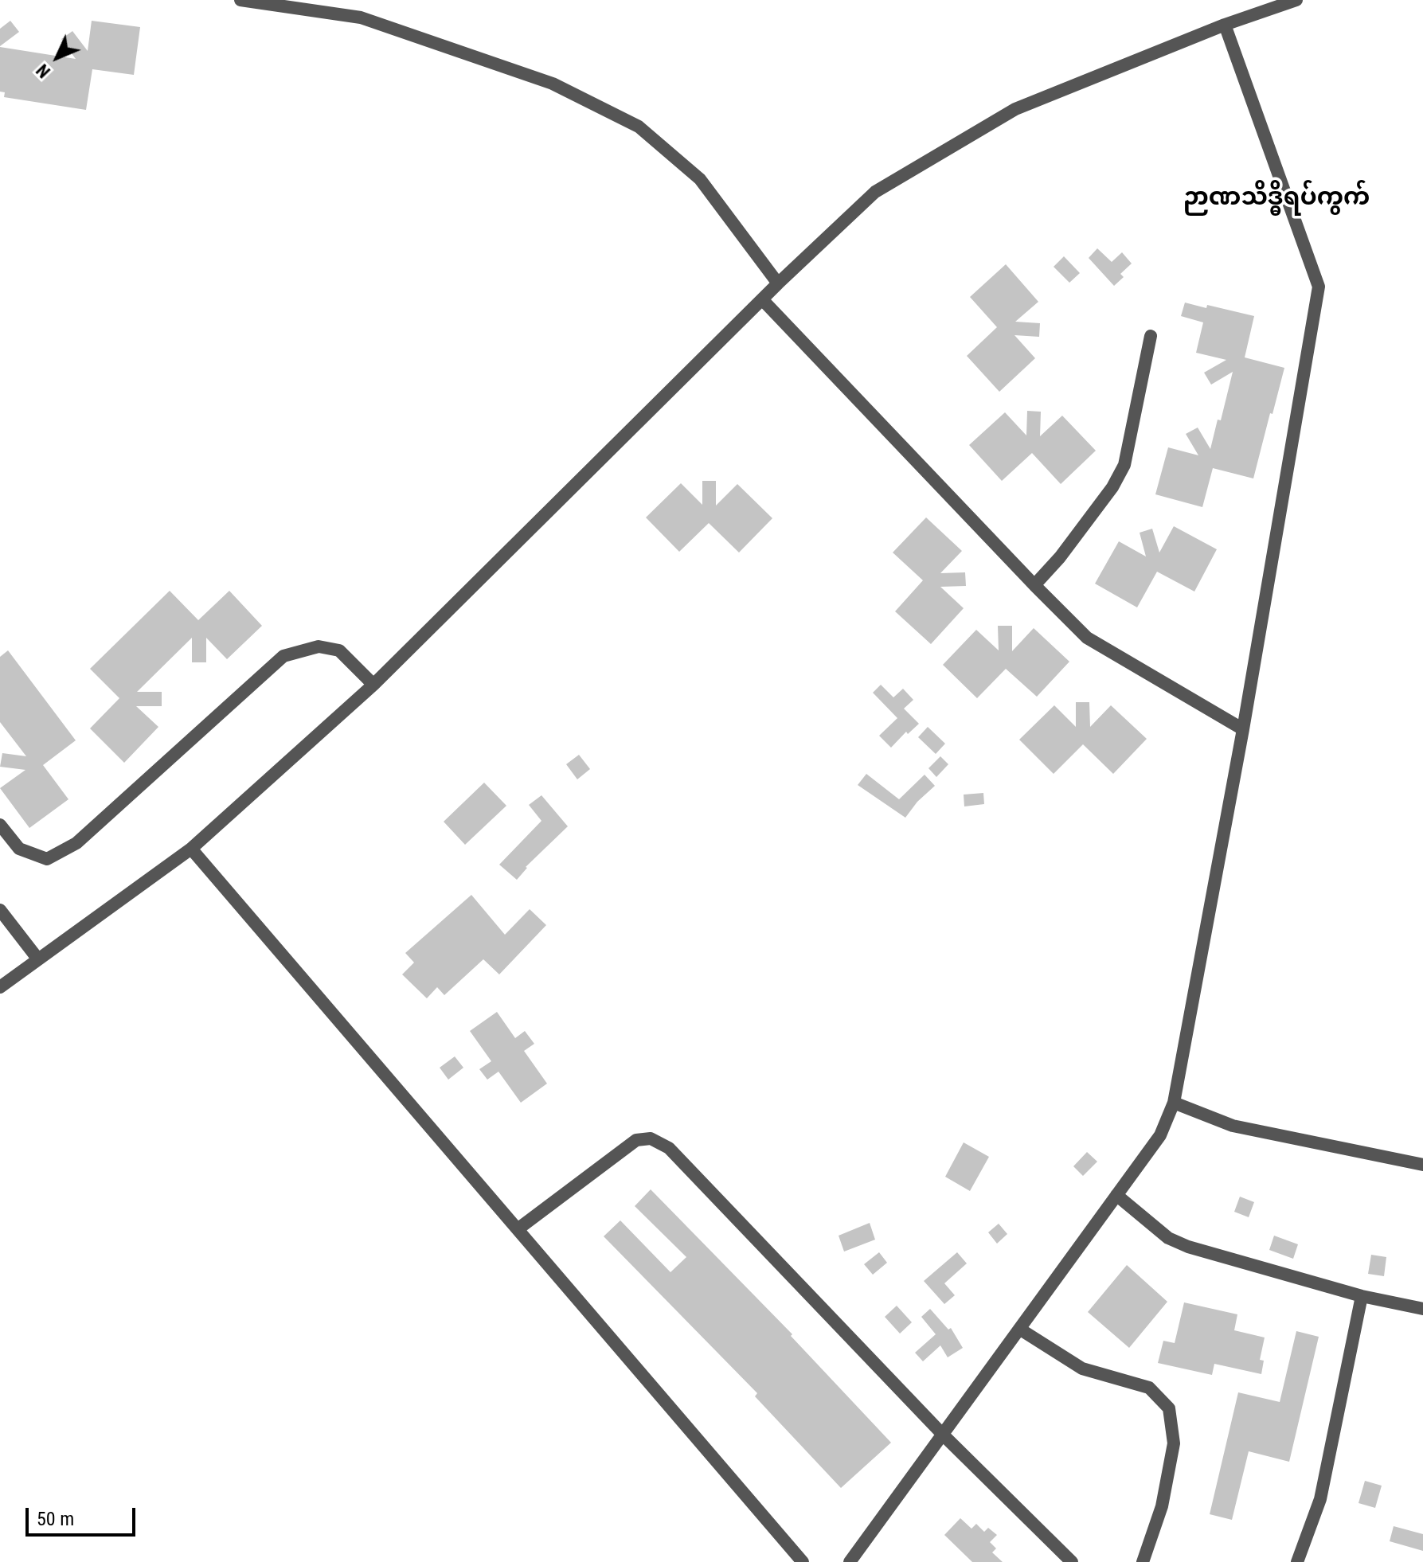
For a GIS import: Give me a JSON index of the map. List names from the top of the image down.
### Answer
{
  "districts": ["ဉာဏသိဒ္ဓိရပ်ကွက်"],
  "scale_bar": "50 m",
  "north": "bottom left"
}
